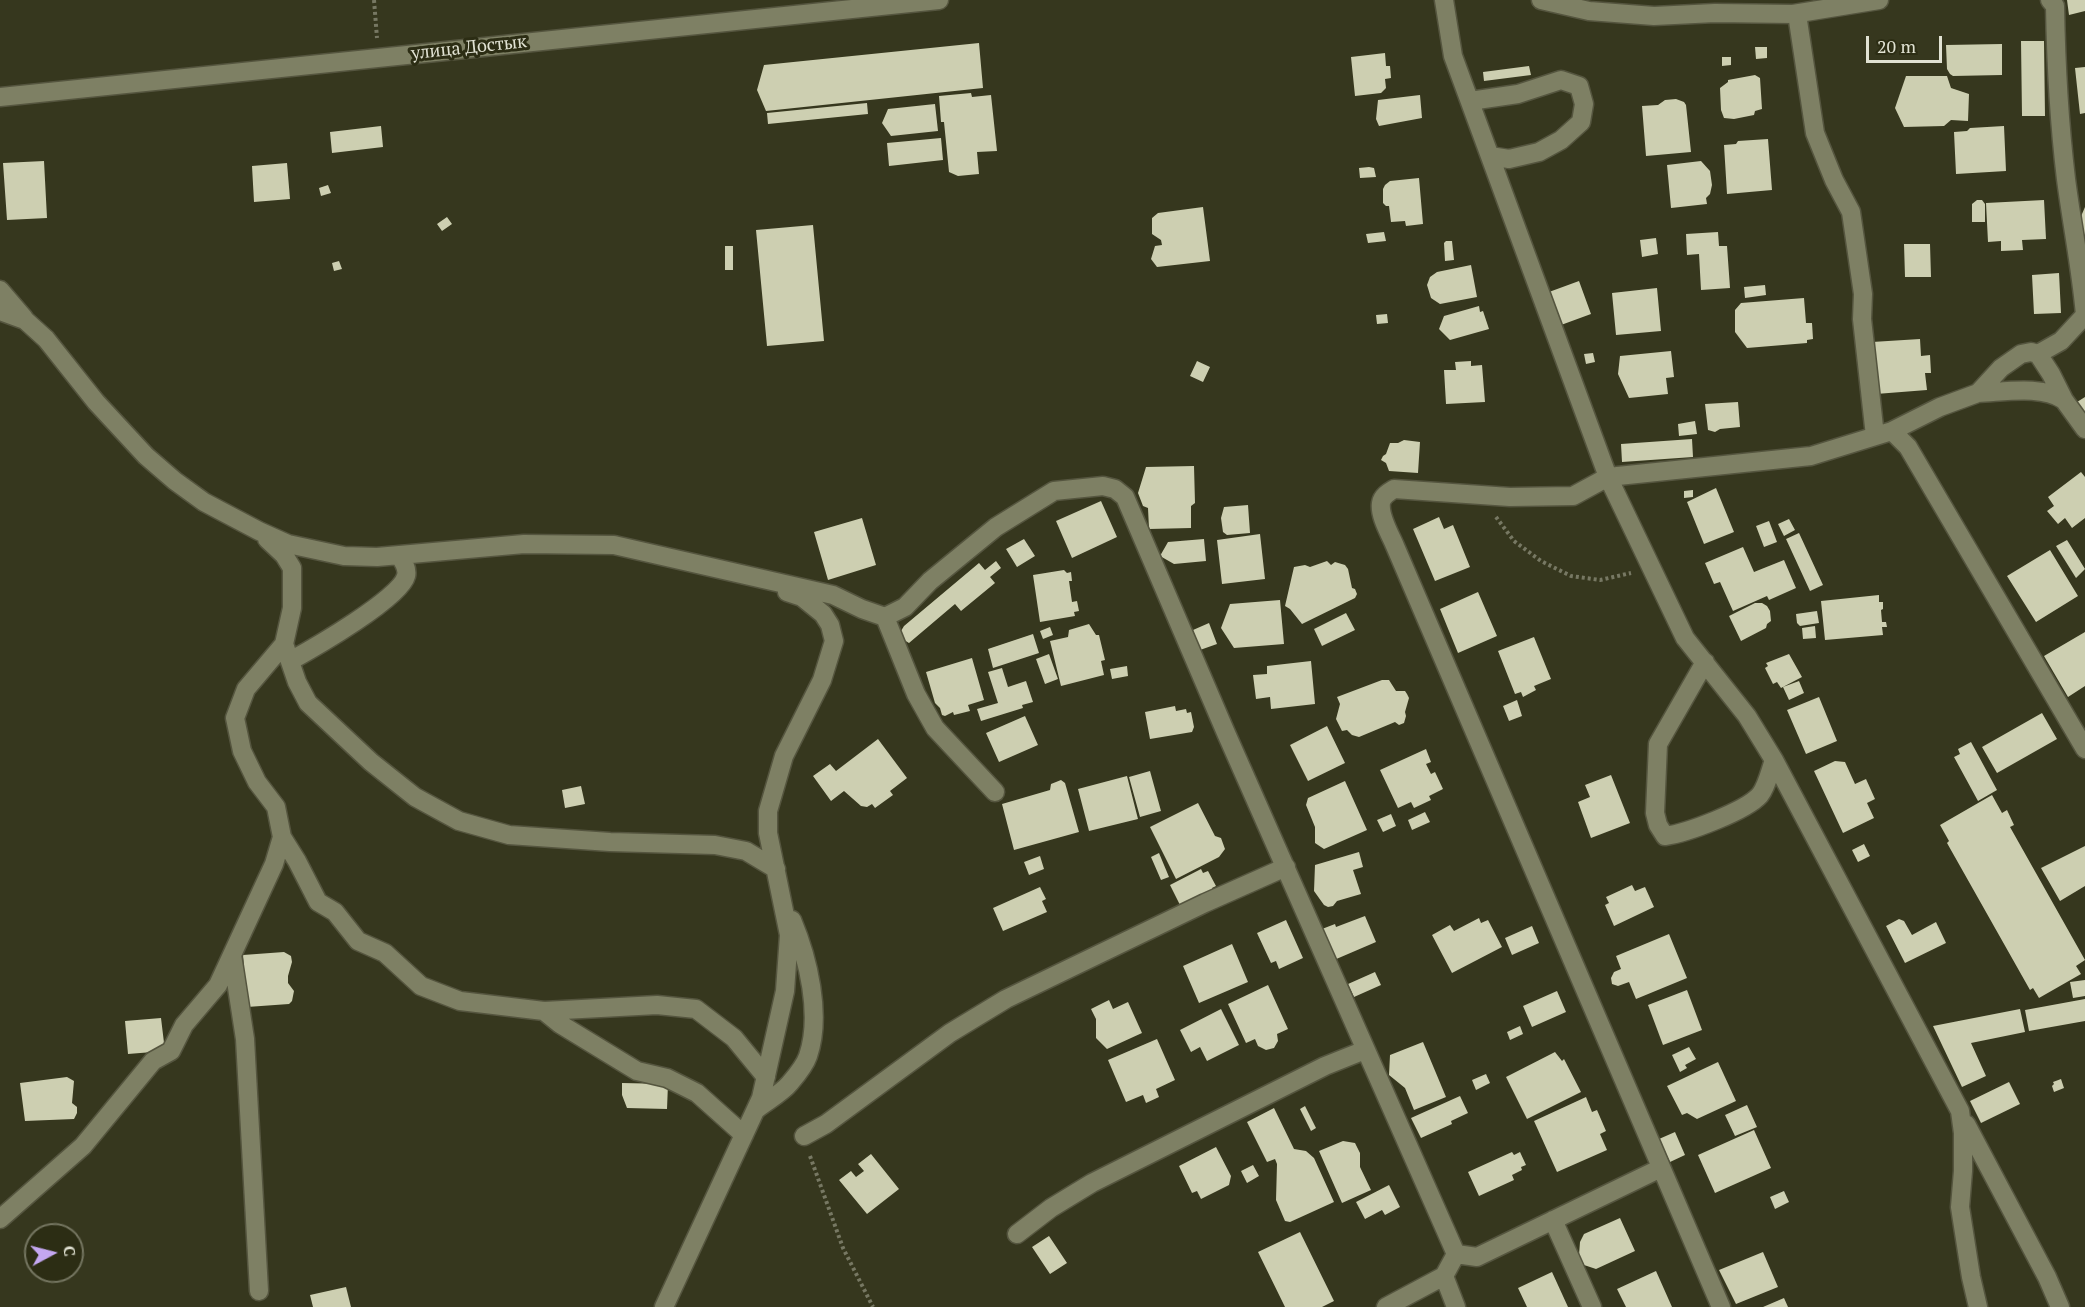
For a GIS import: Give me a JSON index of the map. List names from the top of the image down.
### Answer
{
  "streets": {
    "street": ["улица Достык"]
  },
  "scale_bar": "20 m",
  "north": "right"
}
